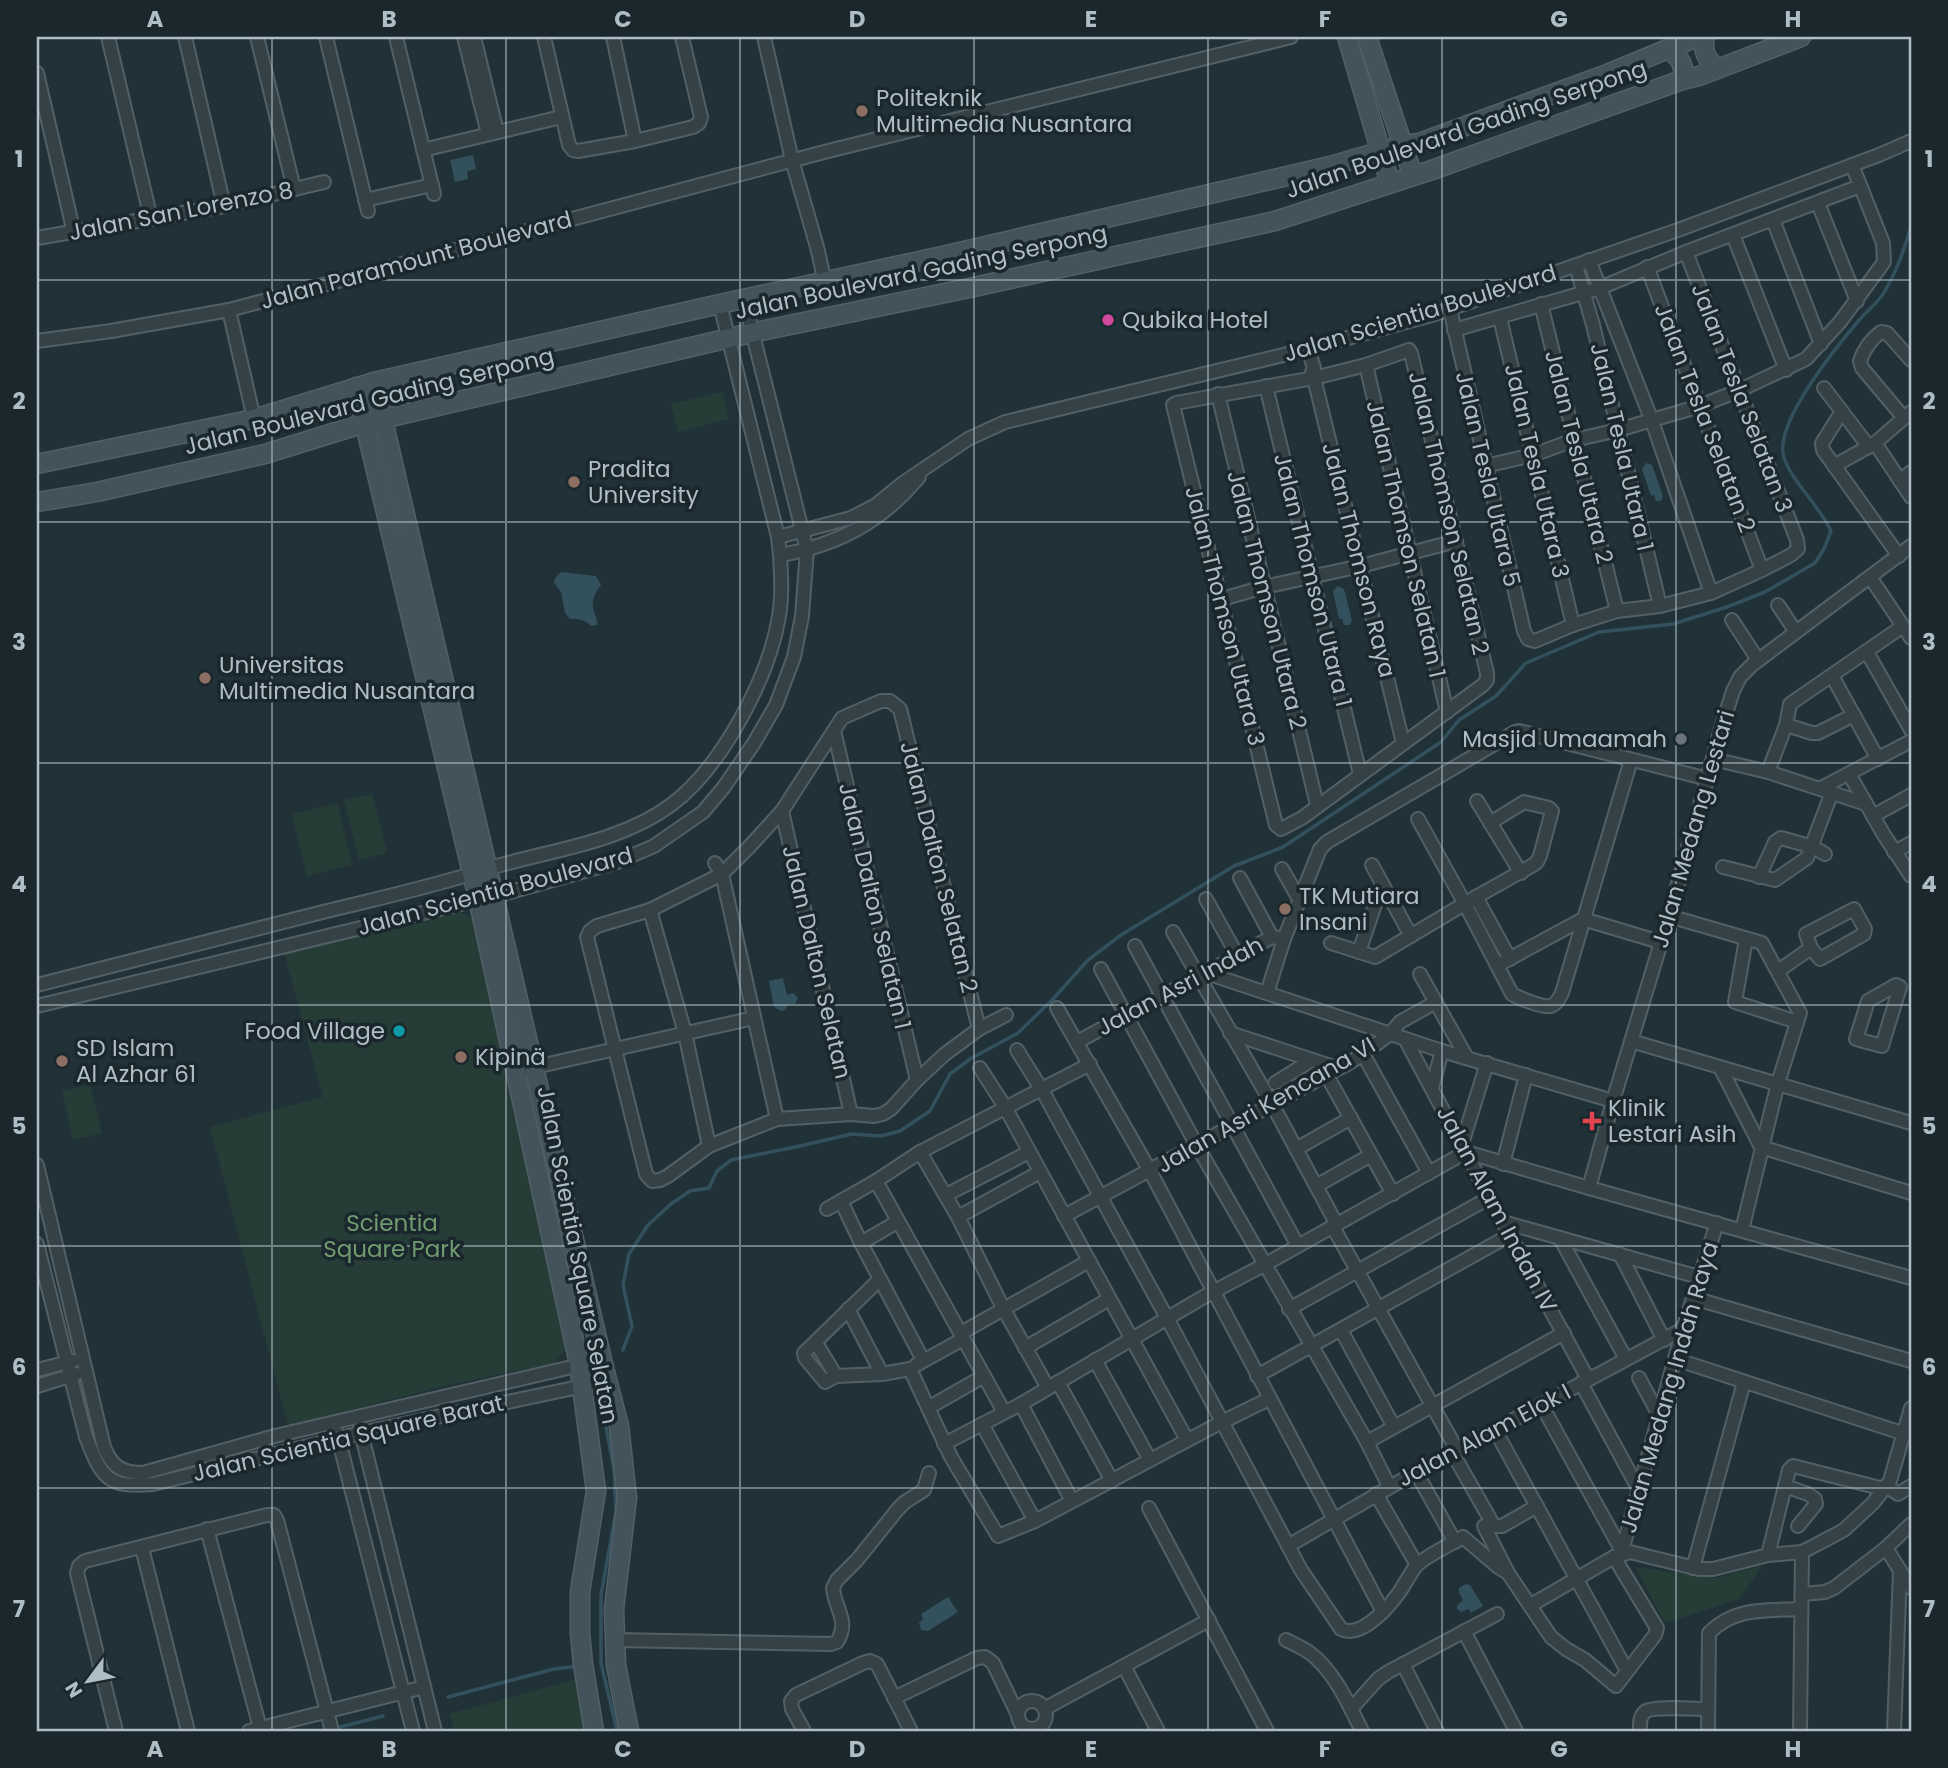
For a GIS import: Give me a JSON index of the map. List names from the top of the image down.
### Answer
{
  "streets": {
    "main road": ["Jalan Boulevard Gading Serpong", "Jalan Scientia Square Selatan"],
    "street": [
      "Jalan San Lorenzo 8",
      "Jalan Paramount Boulevard",
      "Jalan Scientia Boulevard",
      "Jalan Tesla Selatan 3",
      "Jalan Tesla Selatan 2",
      "Jalan Tesla Utara 1",
      "Jalan Tesla Utara 2",
      "Jalan Tesla Utara 3",
      "Jalan Tesla Utara 5",
      "Jalan Thomson Selatan 2",
      "Jalan Thomson Selatan 1",
      "Jalan Thomson Raya",
      "Jalan Thomson Utara 1",
      "Jalan Thomson Utara 2",
      "Jalan Thomson Utara 3",
      "Jalan Medang Lestari",
      "Jalan Dalton Selatan 2",
      "Jalan Dalton Selatan 1",
      "Jalan Dalton Selatan",
      "Jalan Asri Indah",
      "Jalan Asri Kencana VI",
      "Jalan Alam Indah IV",
      "Jalan Medang Indah Raya",
      "Jalan Alam Elok I",
      "Jalan Scientia Square Barat"
    ]
  },
  "crossings": [
    ["Jalan Boulevard Gading Serpong", "Jalan Scientia Boulevard"],
    ["Jalan Boulevard Gading Serpong", "Jalan Scientia Square Selatan"],
    ["Jalan Scientia Boulevard", "Jalan Tesla Utara 1"],
    ["Jalan Scientia Boulevard", "Jalan Tesla Utara 5"],
    ["Jalan Scientia Boulevard", "Jalan Thomson Raya"],
    ["Jalan Scientia Boulevard", "Jalan Scientia Square Selatan"],
    ["Jalan Tesla Selatan 3", "Jalan Tesla Selatan 2"],
    ["Jalan Tesla Utara 3", "Jalan Tesla Utara 5"],
    ["Jalan Thomson Selatan 2", "Jalan Thomson Selatan 1"],
    ["Jalan Thomson Utara 2", "Jalan Thomson Utara 3"],
    ["Jalan Dalton Selatan 2", "Jalan Dalton Selatan 1"],
    ["Jalan Alam Indah IV", "Jalan Medang Indah Raya"],
    ["Jalan Alam Indah IV", "Jalan Alam Elok I"],
    ["Jalan Scientia Square Selatan", "Jalan Scientia Square Barat"],
    ["Jalan Medang Indah Raya", "Jalan Alam Elok I"]
  ],
  "parks": ["Scientia Square Park"],
  "places": {
    "other": [
      "Politeknik Multimedia Nusantara",
      "Qubika Hotel",
      "Pradita University",
      "Universitas Multimedia Nusantara",
      "Masjid Umaamah",
      "TK Mutiara Insani",
      "Food Village",
      "Kipinä",
      "SD Islam Al Azhar 61"
    ],
    "health": ["Klinik Lestari Asih"]
  },
  "north": "bottom left",
  "grid": {
    "columns": [
      "A",
      "B",
      "C",
      "D",
      "E",
      "F",
      "G",
      "H"
    ],
    "rows": [
      "1",
      "2",
      "3",
      "4",
      "5",
      "6",
      "7"
    ]
  }
}
